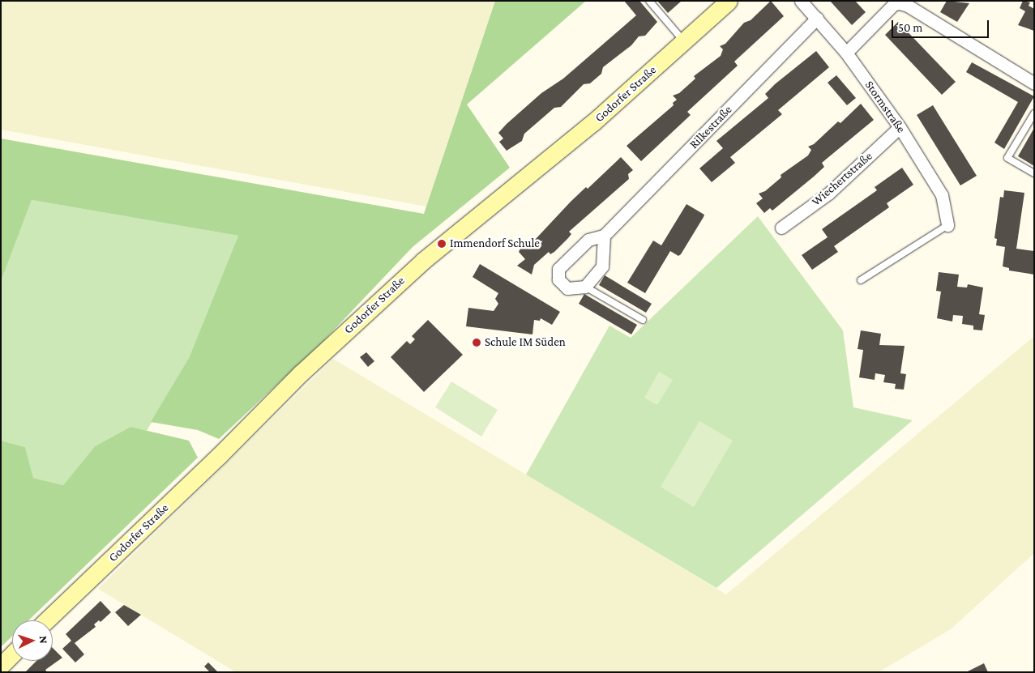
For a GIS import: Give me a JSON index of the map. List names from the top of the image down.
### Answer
{
  "streets": {
    "street": [
      "Godorfer Straße",
      "Stormstraße",
      "Rilkestraße",
      "Wiechertstraße"
    ]
  },
  "crossings": [
    ["Stormstraße", "Rilkestraße"],
    ["Stormstraße", "Wiechertstraße"]
  ],
  "places": ["Immendorf Schule", "Schule IM Süden"],
  "scale_bar": "50 m",
  "north": "right"
}
